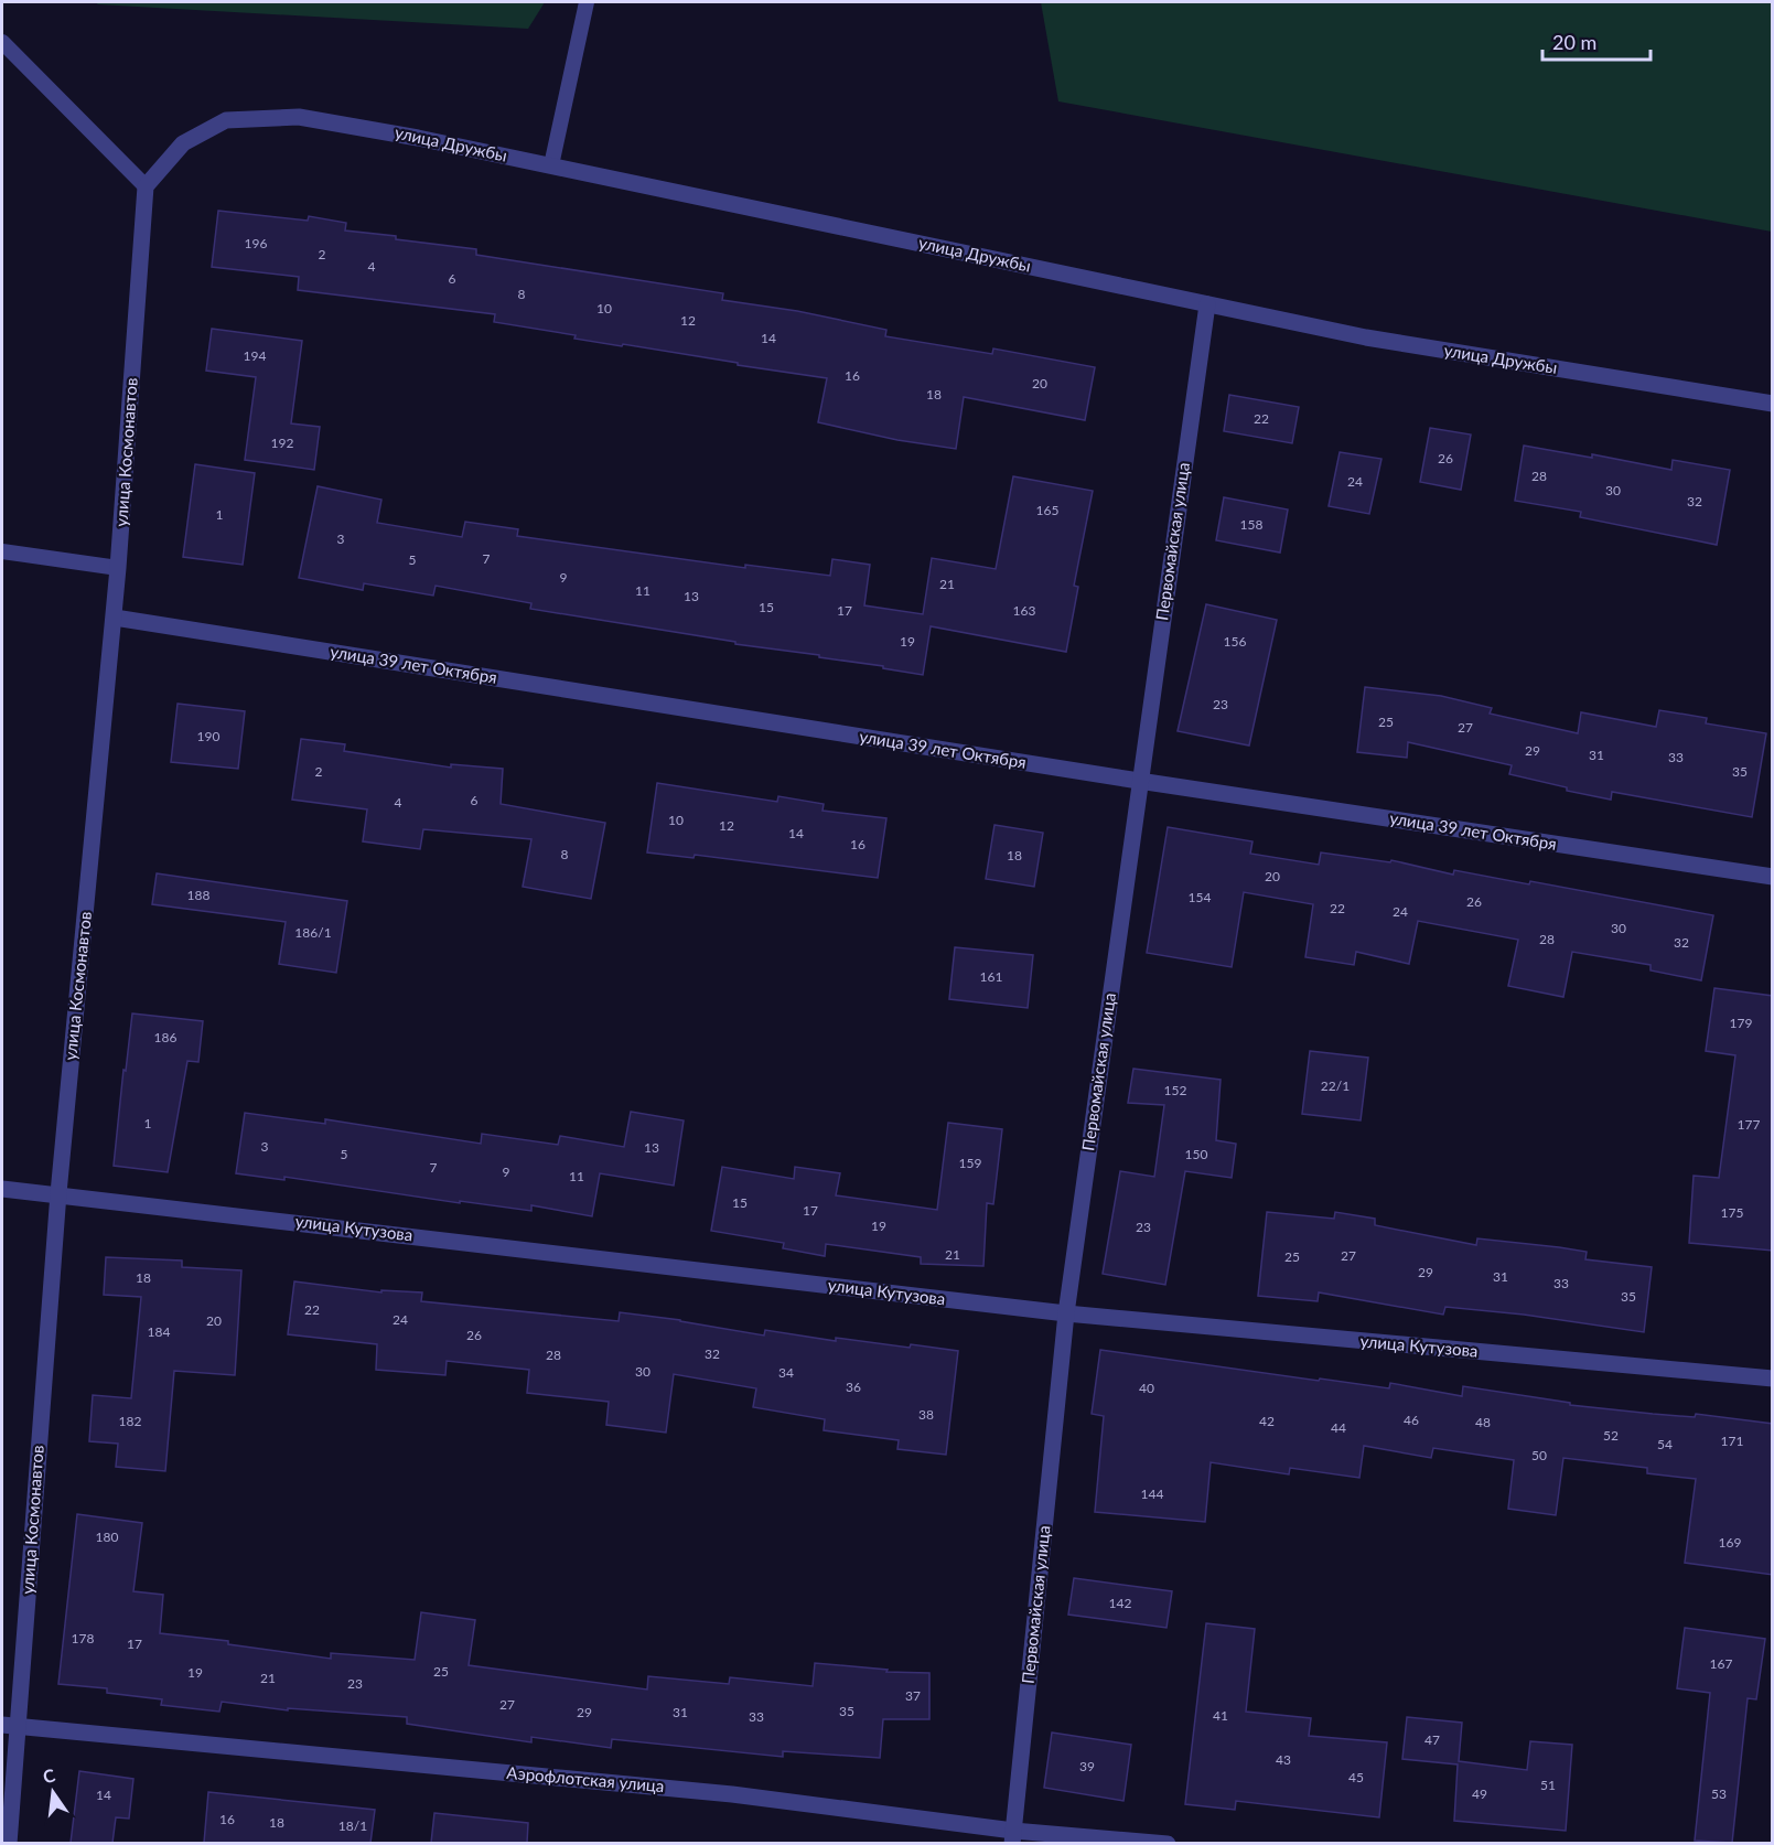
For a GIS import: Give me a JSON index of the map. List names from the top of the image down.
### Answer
{
  "streets": {
    "street": [
      "улица Дружбы",
      "улица Космонавтов",
      "Первомайская улица",
      "улица 39 лет Октября",
      "улица Кутузова",
      "Аэрофлотская улица"
    ]
  },
  "crossings": [
    ["улица Дружбы", "улица Космонавтов"],
    ["улица Дружбы", "Первомайская улица"],
    ["улица Космонавтов", "улица 39 лет Октября"],
    ["улица Космонавтов", "улица Кутузова"],
    ["улица Космонавтов", "Аэрофлотская улица"],
    ["Первомайская улица", "улица 39 лет Октября"],
    ["Первомайская улица", "улица Кутузова"],
    ["Первомайская улица", "Аэрофлотская улица"]
  ],
  "house_numbers": [
    "196",
    "2",
    "4",
    "6",
    "8",
    "10",
    "12",
    "14",
    "194",
    "16",
    "20",
    "18",
    "22",
    "192",
    "26",
    "28",
    "24",
    "30",
    "32",
    "165",
    "1",
    "158",
    "3",
    "7",
    "5",
    "9",
    "21",
    "11",
    "13",
    "15",
    "17",
    "163",
    "19",
    "156",
    "23",
    "25",
    "27",
    "190",
    "29",
    "31",
    "33",
    "2",
    "35",
    "6",
    "4",
    "10",
    "12",
    "14",
    "16",
    "8",
    "18",
    "20",
    "188",
    "154",
    "26",
    "22",
    "24",
    "30",
    "186/1",
    "28",
    "32",
    "161",
    "179",
    "186",
    "22/1",
    "152",
    "1",
    "177",
    "3",
    "13",
    "5",
    "150",
    "159",
    "7",
    "9",
    "11",
    "15",
    "17",
    "175",
    "19",
    "23",
    "21",
    "27",
    "25",
    "29",
    "31",
    "18",
    "33",
    "35",
    "22",
    "24",
    "20",
    "184",
    "26",
    "32",
    "28",
    "30",
    "34",
    "36",
    "40",
    "38",
    "46",
    "182",
    "42",
    "48",
    "44",
    "52",
    "171",
    "54",
    "50",
    "144",
    "180",
    "169",
    "142",
    "178",
    "17",
    "167",
    "25",
    "19",
    "21",
    "23",
    "37",
    "27",
    "35",
    "29",
    "31",
    "41",
    "33",
    "47",
    "43",
    "39",
    "45",
    "51",
    "49",
    "53",
    "14",
    "16",
    "18",
    "18/1"
  ],
  "scale_bar": "20 m",
  "north": "top"
}
